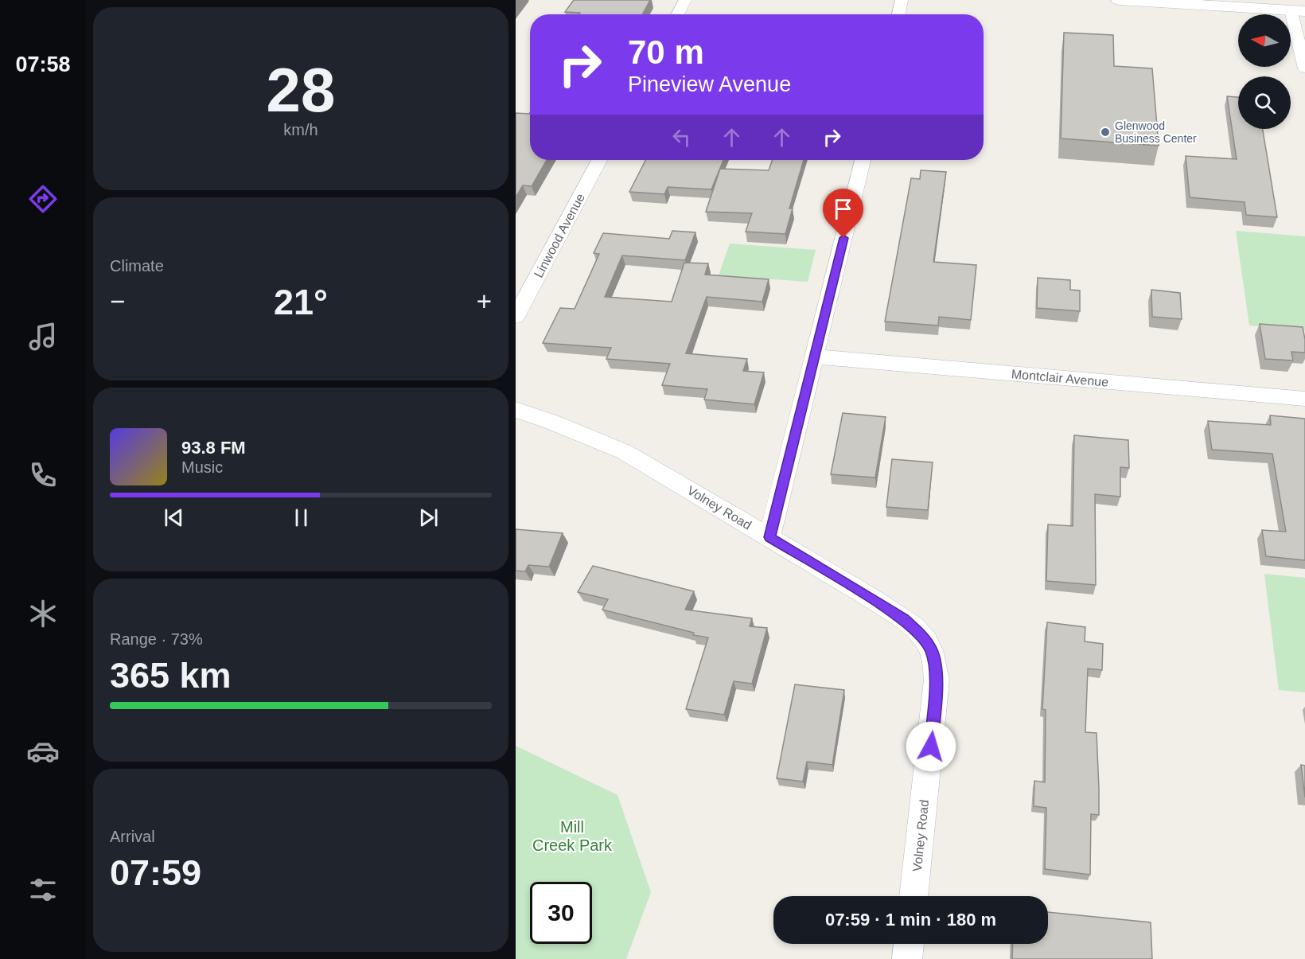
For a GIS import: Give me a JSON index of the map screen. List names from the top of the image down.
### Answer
{
  "streets": {
    "street": ["Linwood Avenue", "Montclair Avenue", "Volney Road"]
  },
  "parks": ["Mill Creek Park"],
  "places": ["Glenwood Business Center"],
  "north": "left",
  "page": {
    "tabs": "07:58",
    "tile": [
      ["28", "km/h"],
      "Climate",
      ["Range · 73%", "365 km"],
      ["Arrival", "07:59"]
    ],
    "turn": ["70 m", "Pineview Avenue"],
    "heat": ["−", "21°", "+"],
    "song": ["93.8 FM", "Music"],
    "limit": "30",
    "trip": "07:59 · 1 min · 180 m"
  }
}
